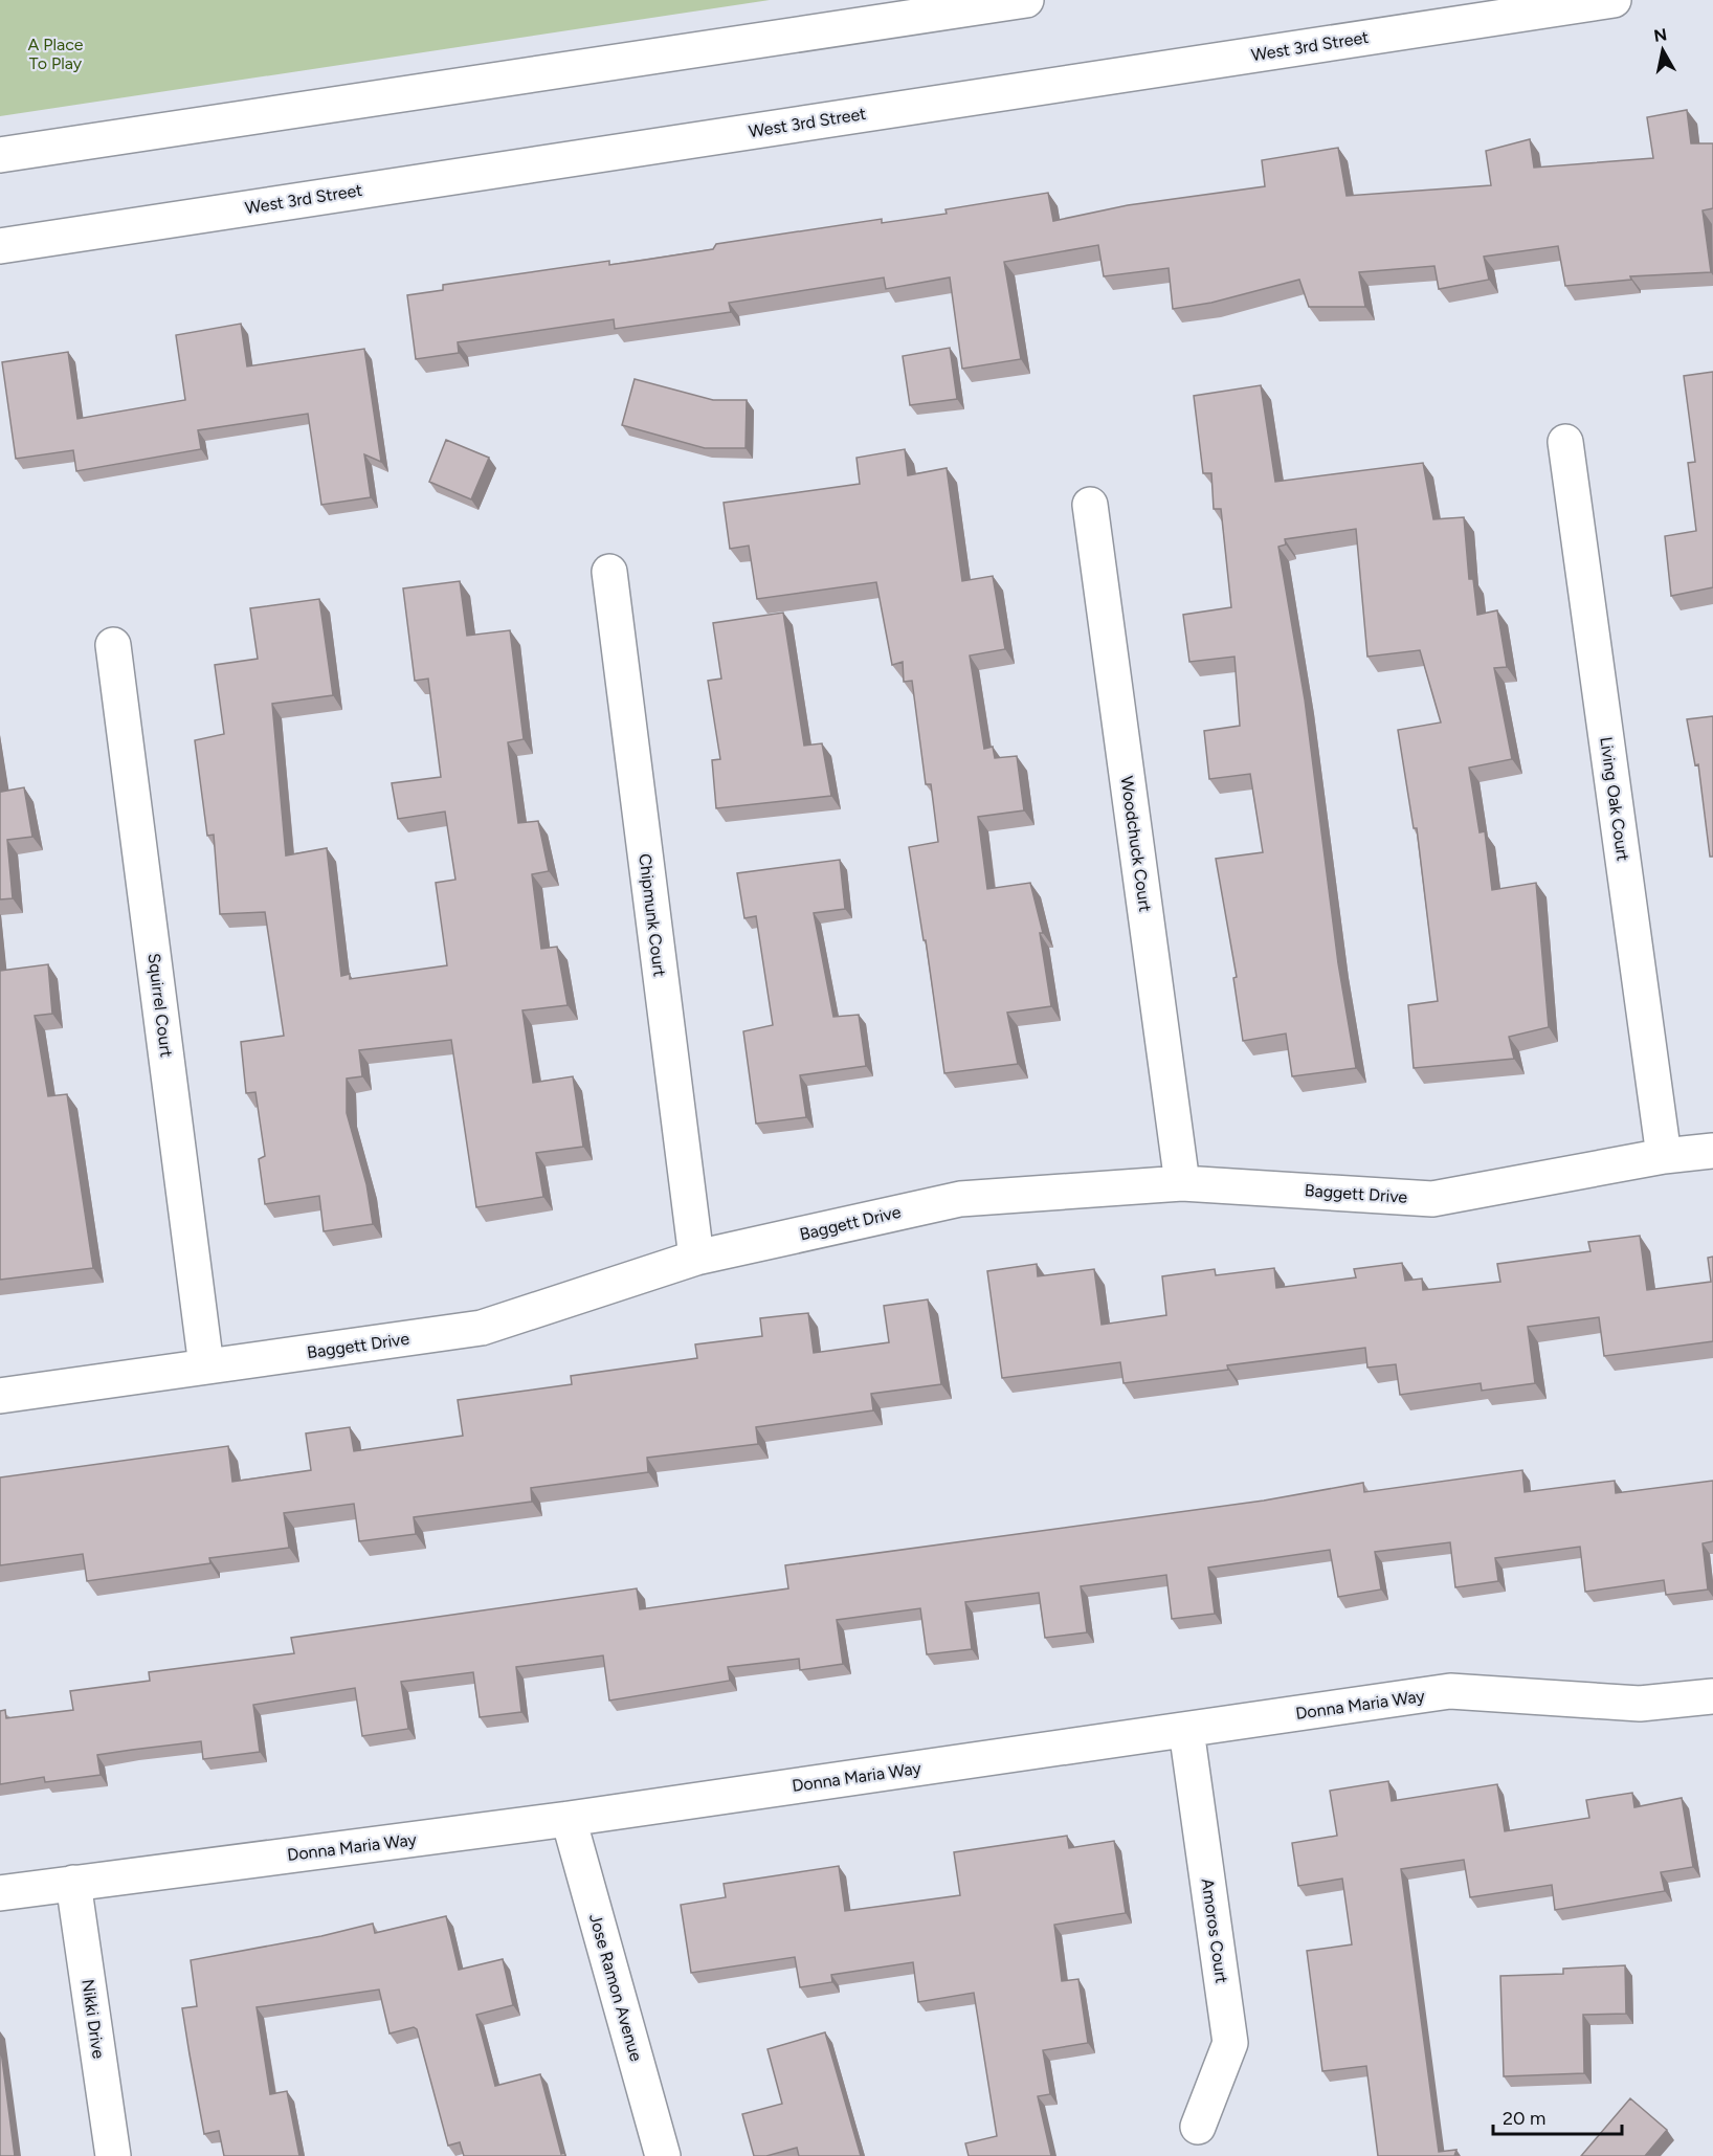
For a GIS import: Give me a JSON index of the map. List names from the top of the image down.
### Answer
{
  "streets": {
    "street": [
      "West 3rd Street",
      "Living Oak Court",
      "Woodchuck Court",
      "Chipmunk Court",
      "Squirrel Court",
      "Baggett Drive",
      "Donna Maria Way",
      "Amoros Court",
      "Jose Ramon Avenue",
      "Nikki Drive"
    ]
  },
  "crossings": [
    ["Living Oak Court", "Baggett Drive"],
    ["Woodchuck Court", "Baggett Drive"],
    ["Chipmunk Court", "Baggett Drive"],
    ["Squirrel Court", "Baggett Drive"],
    ["Donna Maria Way", "Amoros Court"],
    ["Donna Maria Way", "Jose Ramon Avenue"],
    ["Donna Maria Way", "Nikki Drive"]
  ],
  "parks": ["A Place To Play"],
  "scale_bar": "20 m",
  "north": "top"
}
